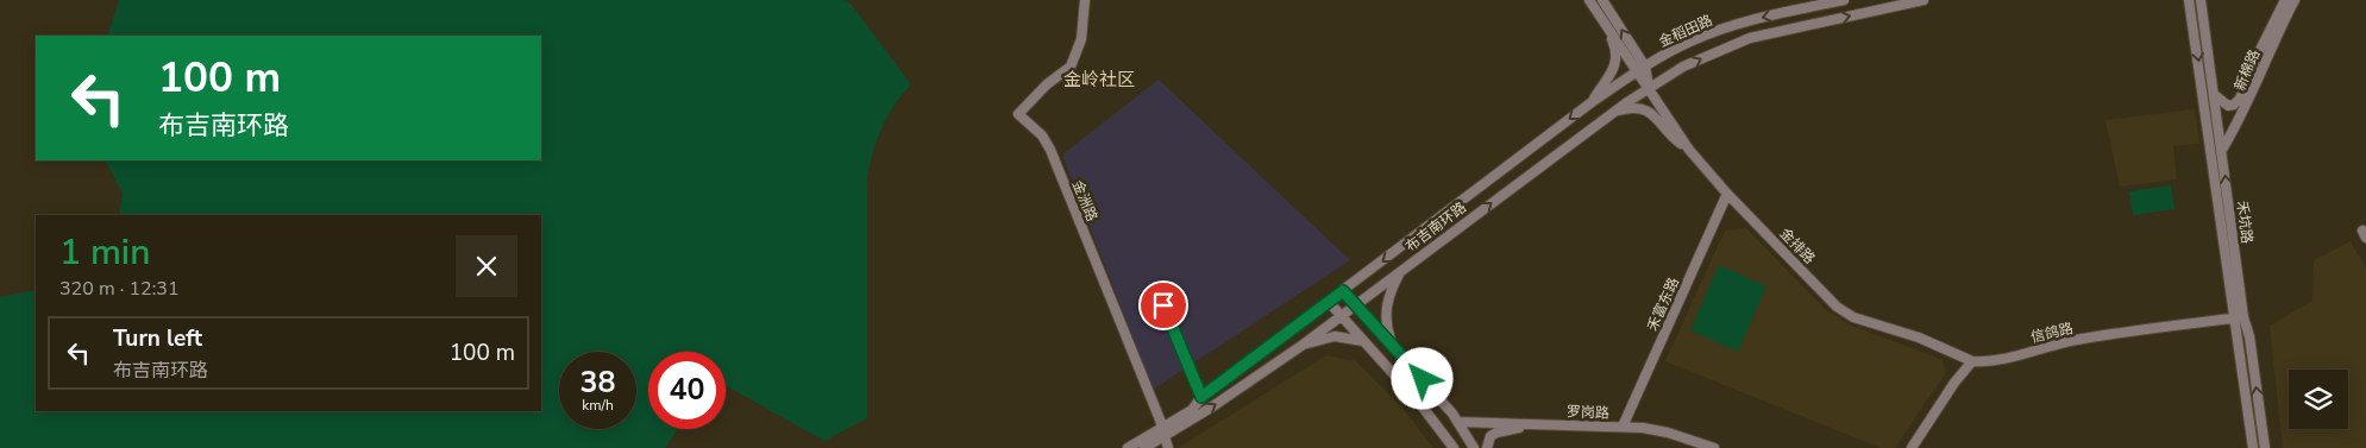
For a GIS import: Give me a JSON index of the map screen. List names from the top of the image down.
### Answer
{
  "streets": {
    "street": [
      "金稻田路",
      "新棉路",
      "金洲路",
      "禾坑路",
      "布吉南环路",
      "金排路",
      "禾富东路",
      "信鸽路",
      "罗岗路"
    ]
  },
  "crossings": [
    ["金稻田路", "布吉南环路"],
    ["新棉路", "禾坑路"],
    ["金洲路", "布吉南环路"],
    ["禾坑路", "信鸽路"],
    ["布吉南环路", "金排路"],
    ["金排路", "禾富东路"],
    ["金排路", "信鸽路"],
    ["禾富东路", "罗岗路"]
  ],
  "one_way": ["金稻田路"],
  "districts": ["金岭社区"],
  "page": {
    "turn": ["100 m", "布吉南环路"],
    "heading": ["1 min", "320 m · 12:31"],
    "list": [
      {
        "name": "Turn left",
        "note": "布吉南环路",
        "value": "100 m"
      }
    ],
    "speed": "38 km/h",
    "limit": "40"
  }
}
